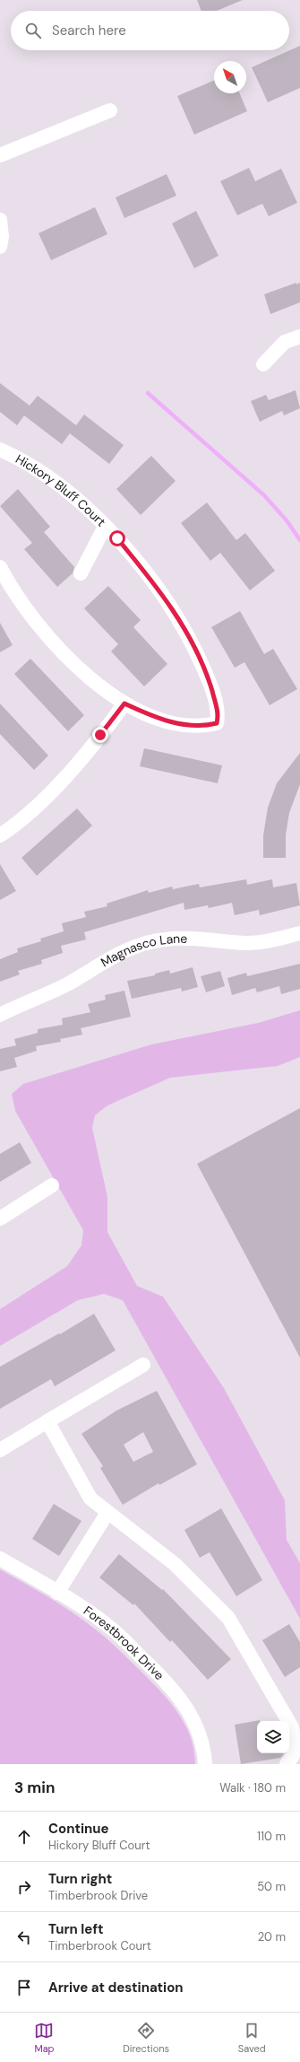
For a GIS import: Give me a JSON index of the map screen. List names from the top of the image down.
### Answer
{
  "streets": {
    "street": ["Hickory Bluff Court", "Magnasco Lane", "Forestbrook Drive"]
  },
  "north": "top left",
  "page": {
    "search": "Search here",
    "heading": ["3 min", "Walk · 180 m"],
    "list": [
      ["Continue", "Hickory Bluff Court", "110 m"],
      ["Turn right", "Timberbrook Drive", "50 m"],
      ["Turn left", "Timberbrook Court", "20 m"],
      "Arrive at destination"
    ],
    "nav": ["Map", "Directions", "Saved"]
  }
}
